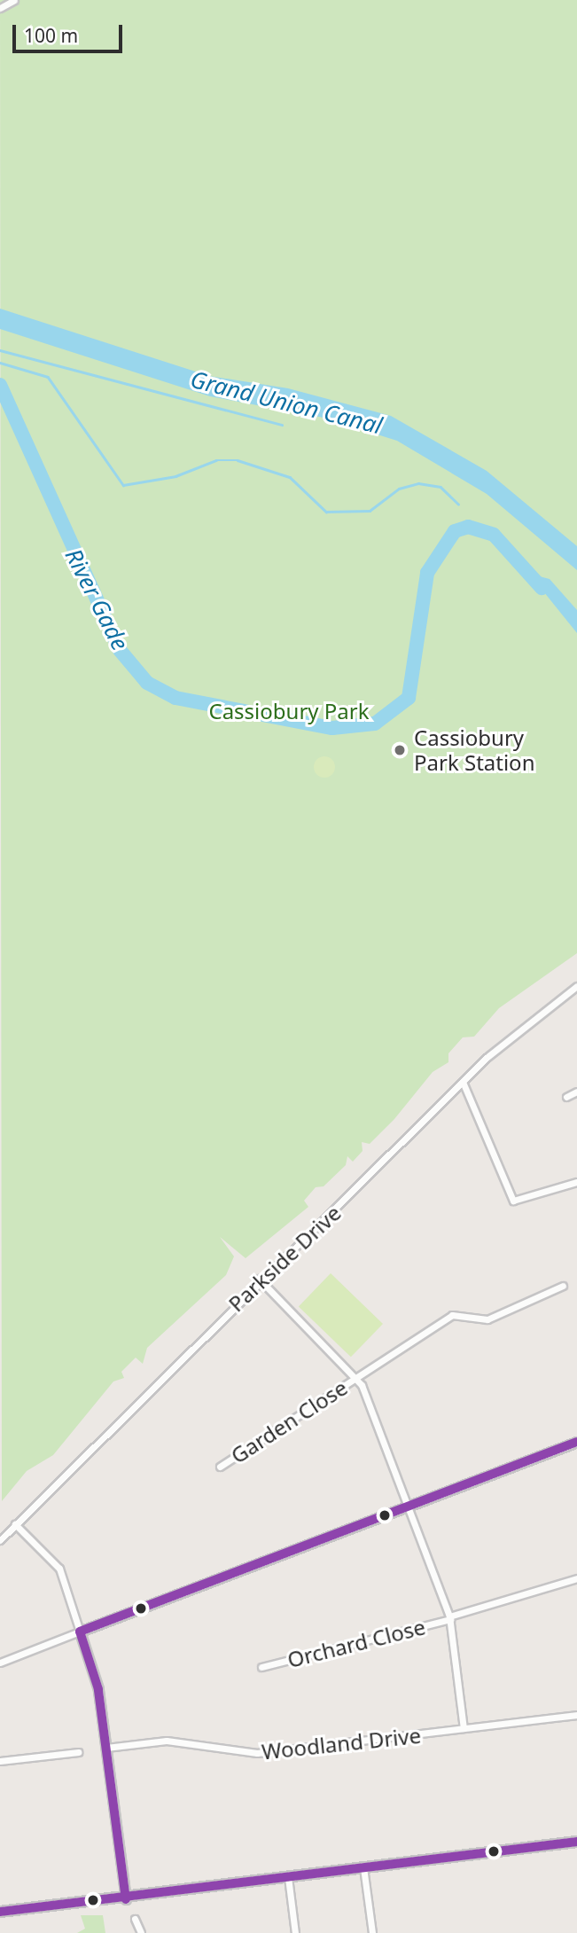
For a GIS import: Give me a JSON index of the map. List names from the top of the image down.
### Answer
{
  "streets": {
    "street": [
      "Parkside Drive",
      "Garden Close",
      "Orchard Close",
      "Woodland Drive"
    ]
  },
  "water": ["Grand Union Canal", "River Gade"],
  "parks": ["Cassiobury Park"],
  "places": ["Cassiobury Park Station"],
  "scale_bar": "100 m"
}
